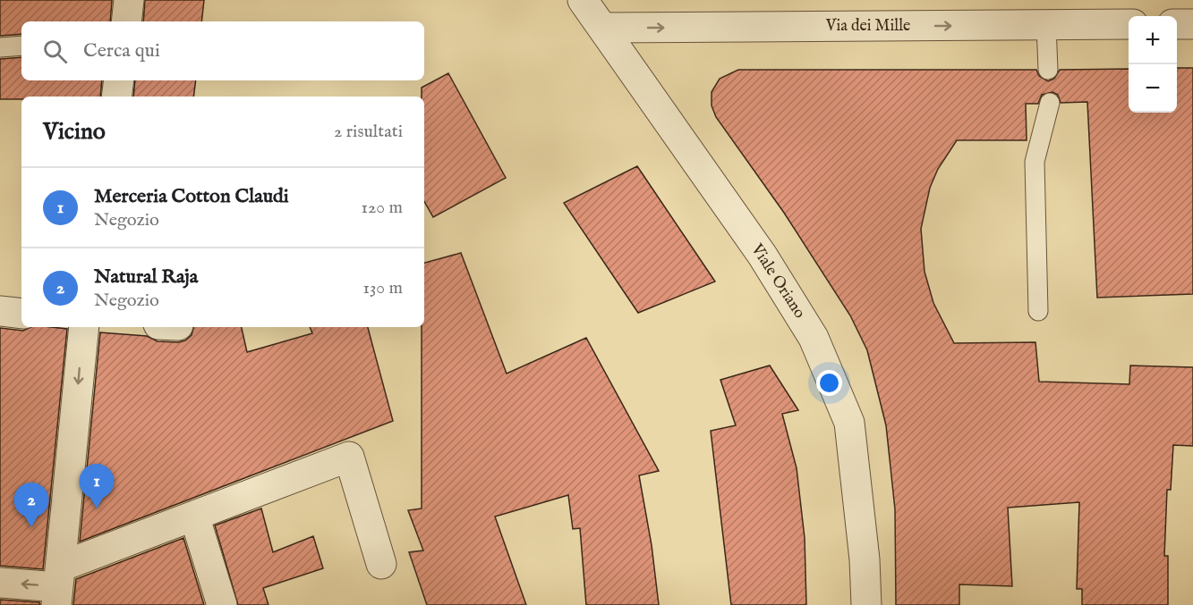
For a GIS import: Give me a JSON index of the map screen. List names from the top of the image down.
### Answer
{
  "streets": {
    "street": ["Via dei Mille", "Viale Oriano"]
  },
  "crossings": [
    ["Via dei Mille", "Viale Oriano"]
  ],
  "one_way": ["Via dei Mille"],
  "page": {
    "map_buttons": ["+", "−"],
    "search": "Cerca qui",
    "heading": ["Vicino", "2 risultati"],
    "list": [
      {
        "mark": "1",
        "name": "Merceria Cotton Claudi",
        "note": "Negozio",
        "value": "120 m"
      },
      {
        "mark": "2",
        "name": "Natural Raja",
        "note": "Negozio",
        "value": "130 m"
      }
    ],
    "pins": ["1", "2"]
  }
}
